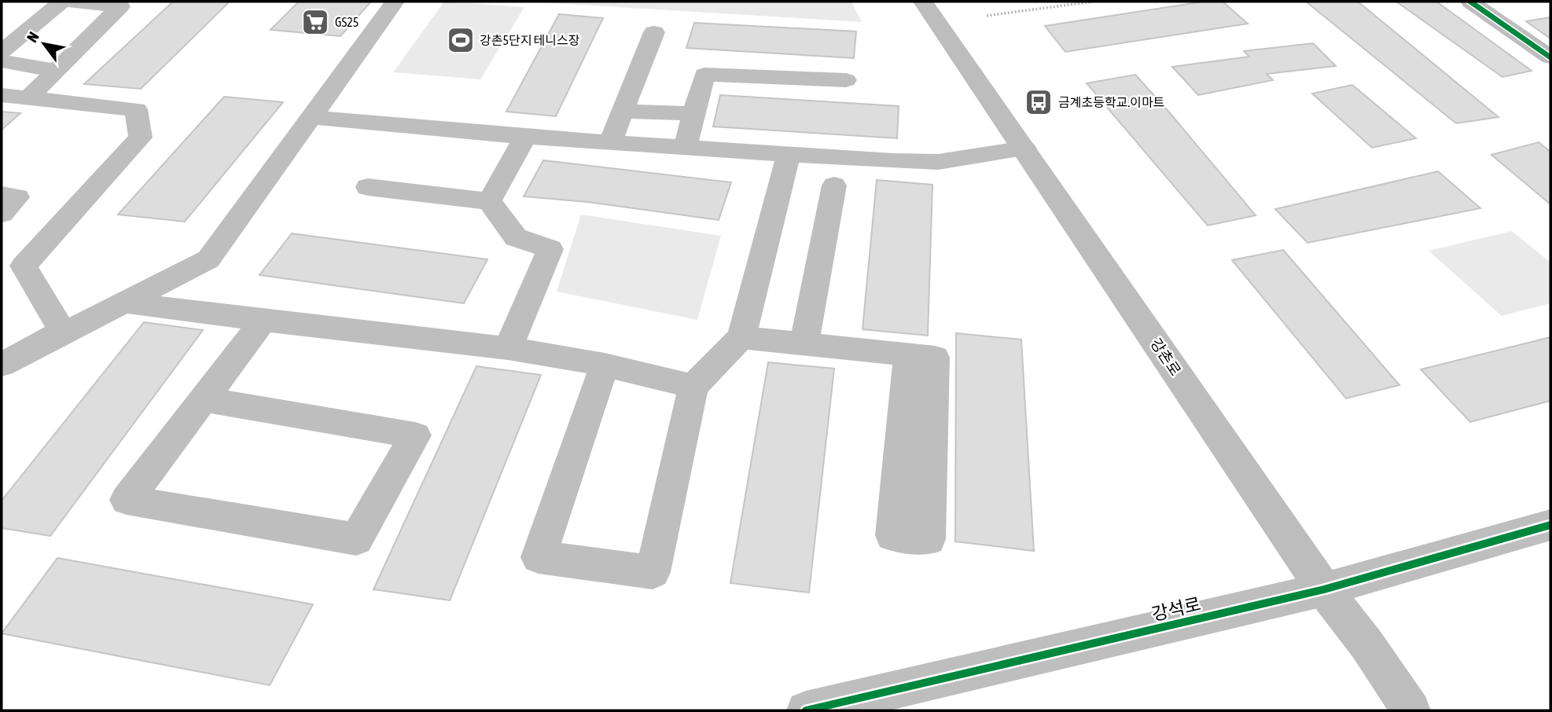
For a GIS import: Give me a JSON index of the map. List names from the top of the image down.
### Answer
{
  "streets": {
    "main road": ["강촌로"],
    "street": ["강석로"]
  },
  "crossings": [
    ["강촌로", "강석로"]
  ],
  "places": {
    "supermarket": ["GS25"],
    "sports": ["강촌5단지 테니스장"],
    "bus stop": ["금계초등학교.이마트"]
  },
  "north": "top left"
}
